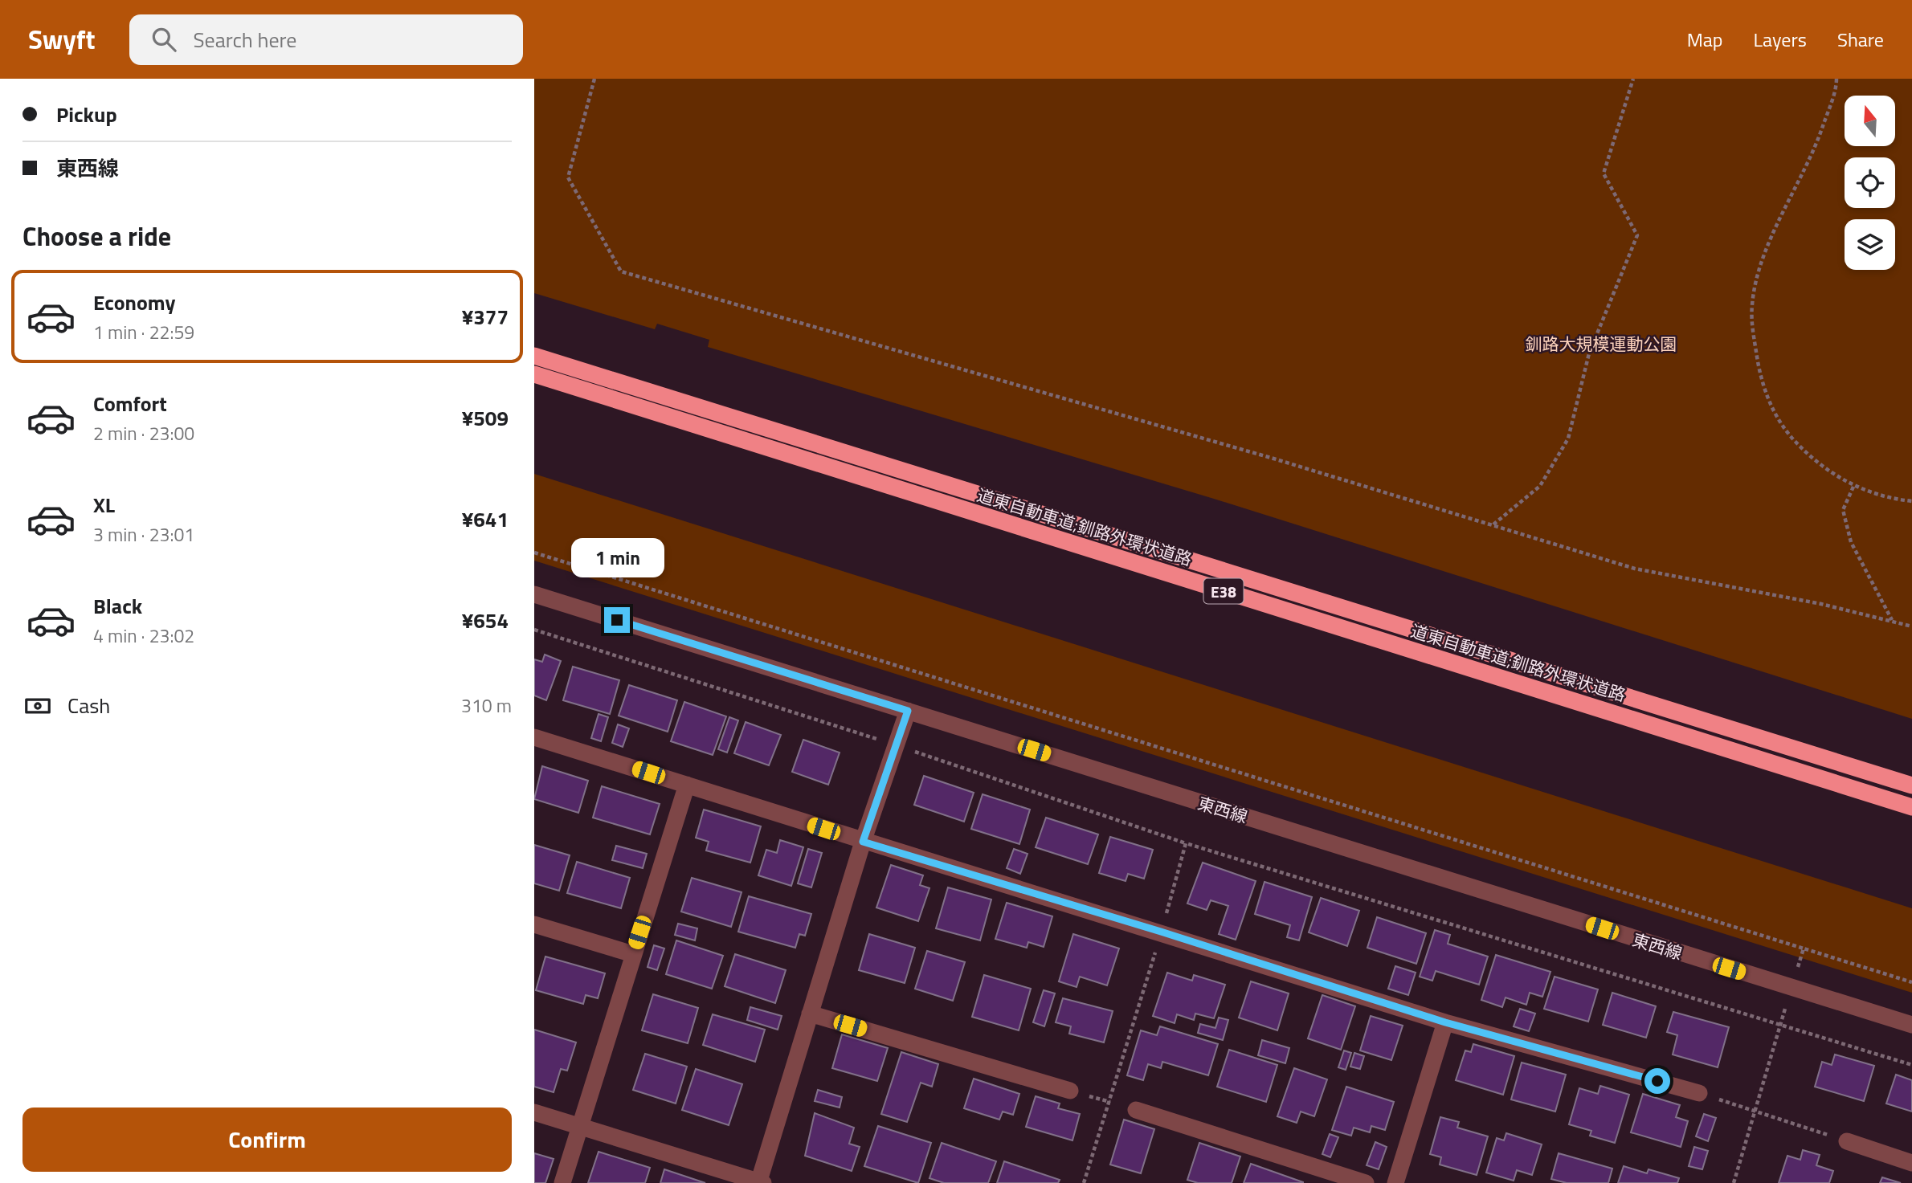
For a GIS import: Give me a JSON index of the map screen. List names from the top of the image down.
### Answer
{
  "streets": {
    "highway": ["道東自動車道;釧路外環状道路", "E38"],
    "street": ["東西線"]
  },
  "parks": ["釧路大規模運動公園"],
  "north": "top",
  "page": {
    "header": "Swyft",
    "search": "Search here",
    "nav": ["Map", "Layers", "Share"],
    "banner": ["Pickup", "東西線"],
    "heading": "Choose a ride",
    "list": [
      {
        "name": "Economy",
        "note": "1 min · 22:59",
        "value": "¥377"
      },
      {
        "name": "Comfort",
        "note": "2 min · 23:00",
        "value": "¥509"
      },
      {
        "name": "XL",
        "note": "3 min · 23:01",
        "value": "¥641"
      },
      {
        "name": "Black",
        "note": "4 min · 23:02",
        "value": "¥654"
      }
    ],
    "bubble": "1 min",
    "pay": ["Cash", "310 m"],
    "buttons": "Confirm"
  }
}
